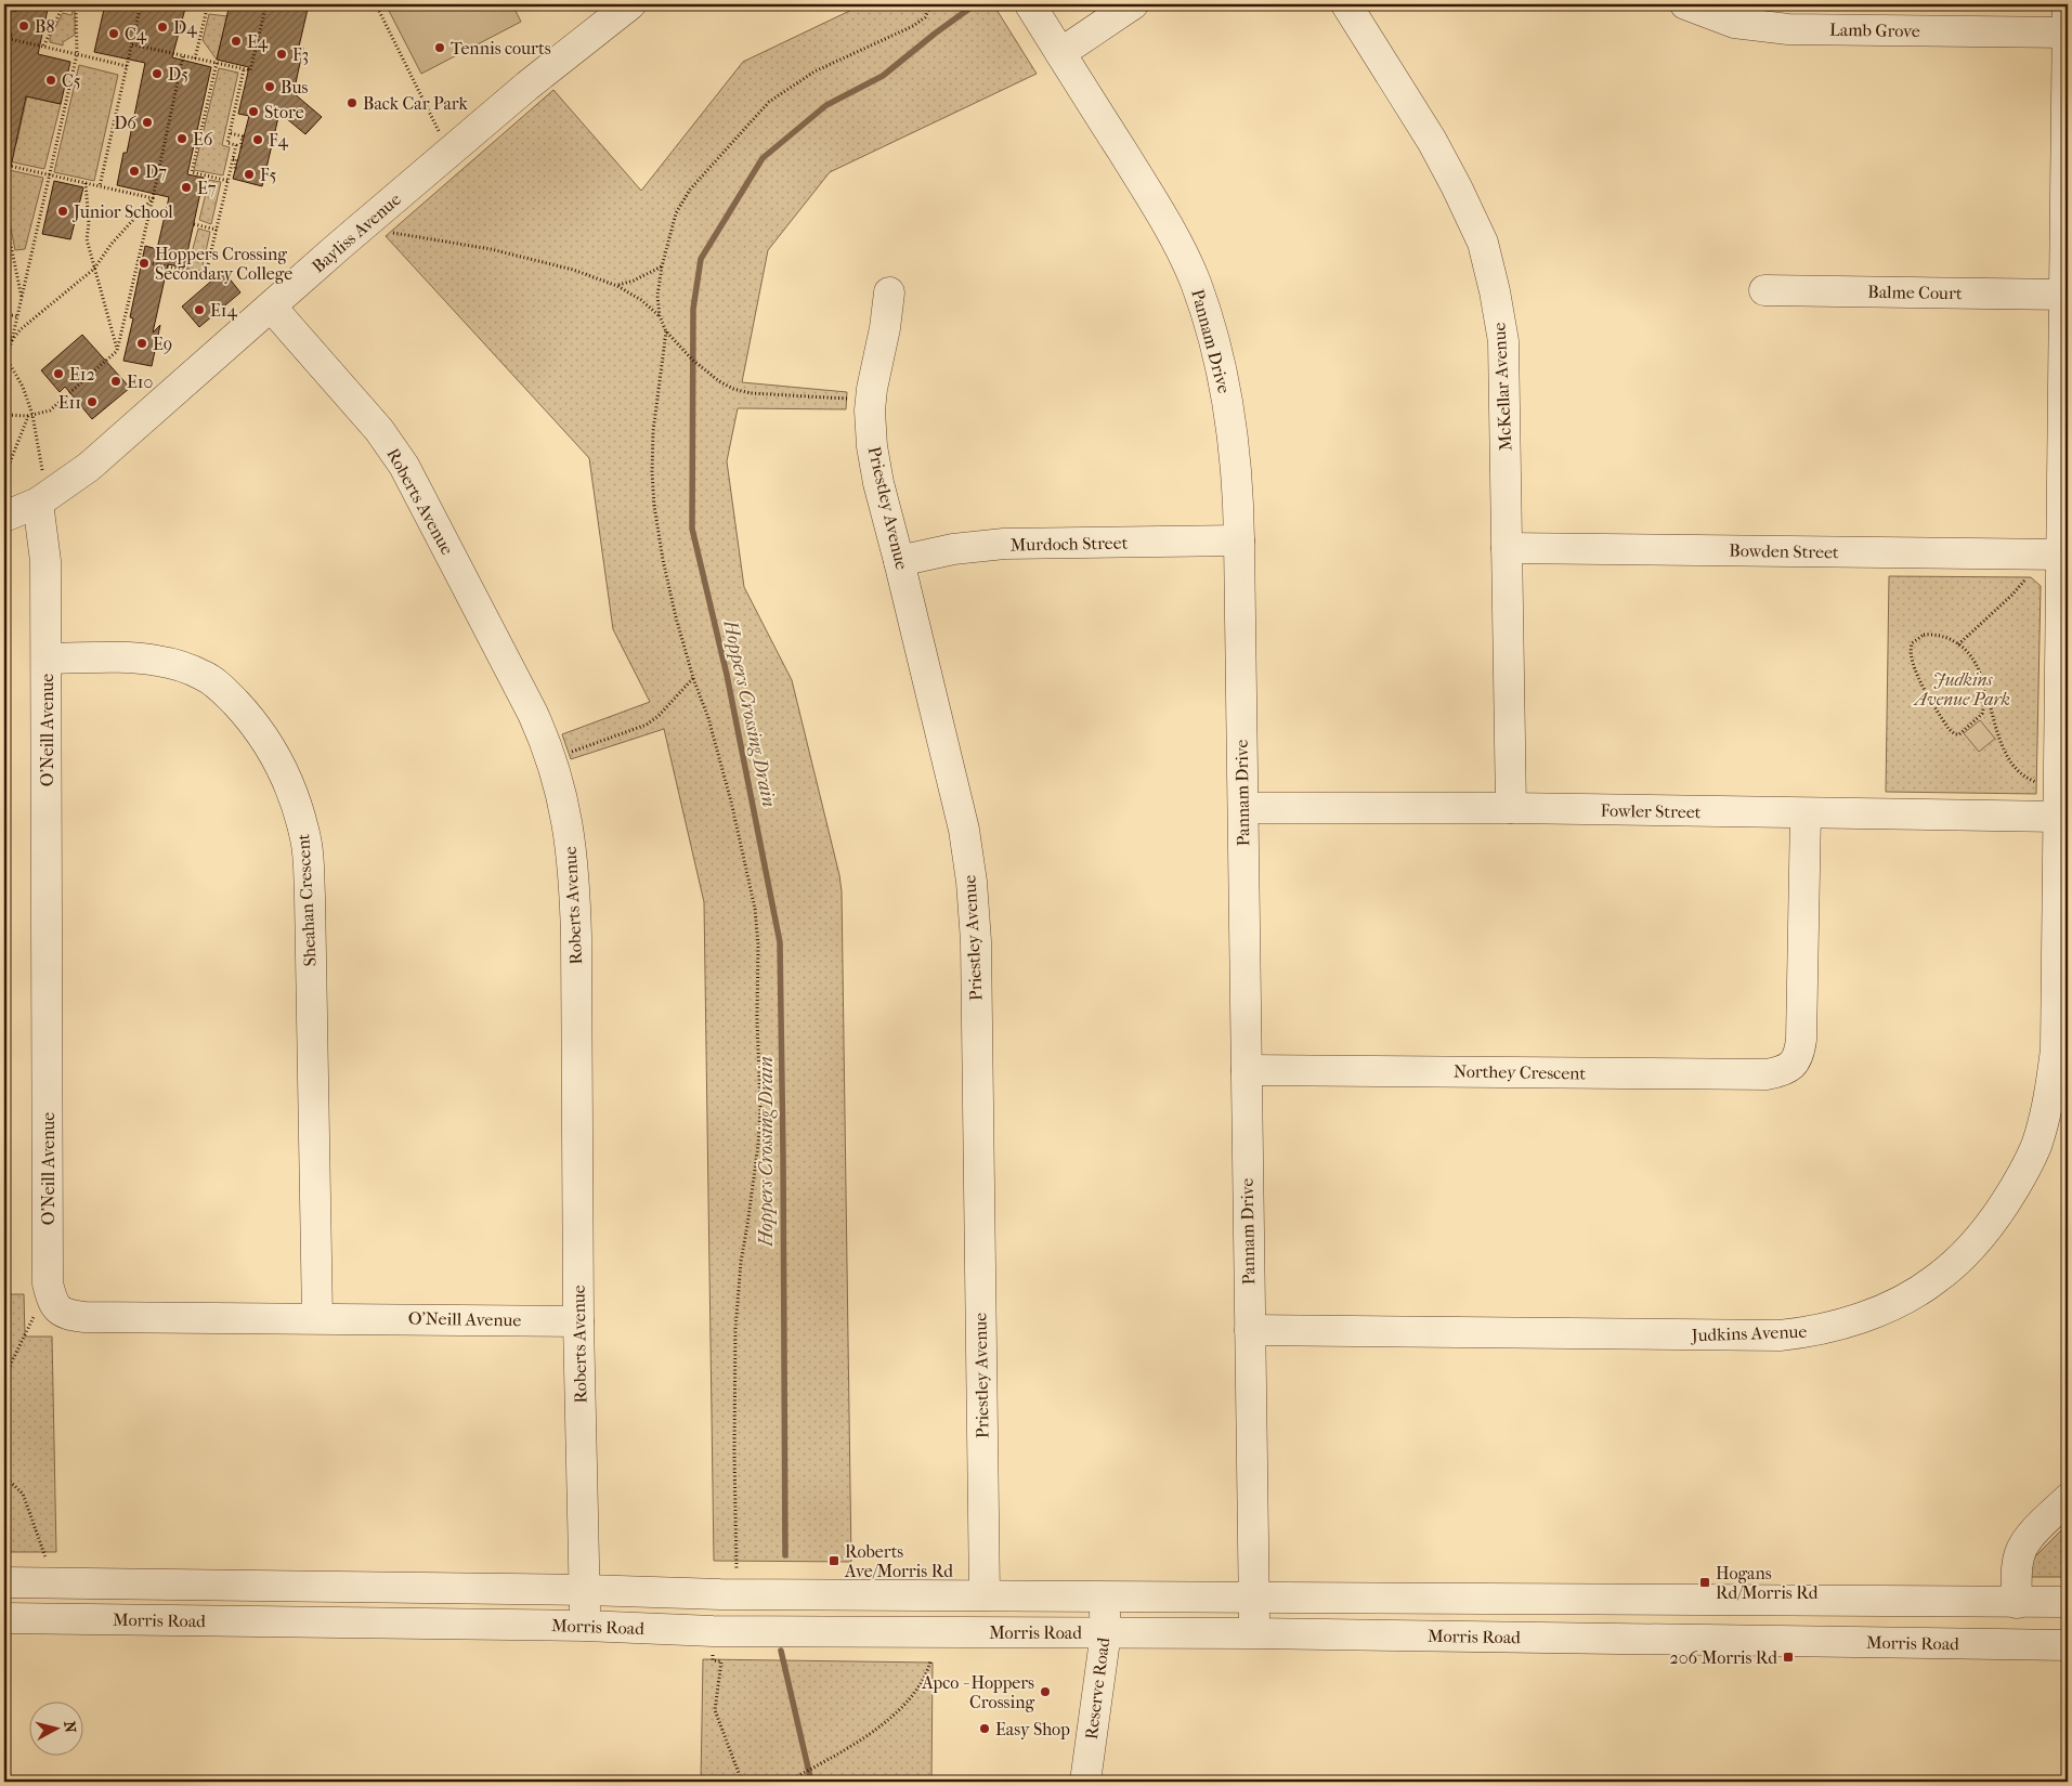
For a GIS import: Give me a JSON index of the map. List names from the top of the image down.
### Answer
{
  "streets": {
    "street": [
      "Lamb Grove",
      "Bayliss Avenue",
      "Balme Court",
      "Pannam Drive",
      "McKellar Avenue",
      "Roberts Avenue",
      "Priestley Avenue",
      "Murdoch Street",
      "Bowden Street",
      "O'Neill Avenue",
      "Fowler Street",
      "Sheahan Crescent",
      "Northey Crescent",
      "Judkins Avenue",
      "Morris Road",
      "Reserve Road"
    ]
  },
  "crossings": [
    ["Lamb Grove", "Judkins Avenue"],
    ["Bayliss Avenue", "Roberts Avenue"],
    ["Bayliss Avenue", "O'Neill Avenue"],
    ["Balme Court", "Judkins Avenue"],
    ["Pannam Drive", "Murdoch Street"],
    ["Pannam Drive", "Fowler Street"],
    ["Pannam Drive", "Northey Crescent"],
    ["Pannam Drive", "Judkins Avenue"],
    ["Pannam Drive", "Morris Road"],
    ["McKellar Avenue", "Bowden Street"],
    ["McKellar Avenue", "Fowler Street"],
    ["Roberts Avenue", "O'Neill Avenue"],
    ["Roberts Avenue", "Morris Road"],
    ["Priestley Avenue", "Murdoch Street"],
    ["Priestley Avenue", "Morris Road"],
    ["Bowden Street", "Judkins Avenue"],
    ["O'Neill Avenue", "Sheahan Crescent"],
    ["Fowler Street", "Northey Crescent"],
    ["Fowler Street", "Judkins Avenue"],
    ["Morris Road", "Reserve Road"]
  ],
  "water": ["Hoppers Crossing Drain"],
  "parks": ["Judkins Avenue Park"],
  "places": {
    "other": [
      "B8",
      "D4",
      "C4",
      "E4",
      "Tennis courts",
      "F3",
      "D5",
      "C5",
      "Bus",
      "Back Car Park",
      "Store",
      "D6",
      "E6",
      "F4",
      "D7",
      "F5",
      "E7",
      "Junior School",
      "Hoppers Crossing Secondary College",
      "E14",
      "E9",
      "E12",
      "E10",
      "E11",
      "Apco - Hoppers Crossing",
      "Easy Shop"
    ],
    "transit": ["Roberts Ave/Morris Rd", "Hogans Rd/Morris Rd", "206 Morris Rd"]
  },
  "north": "right"
}
